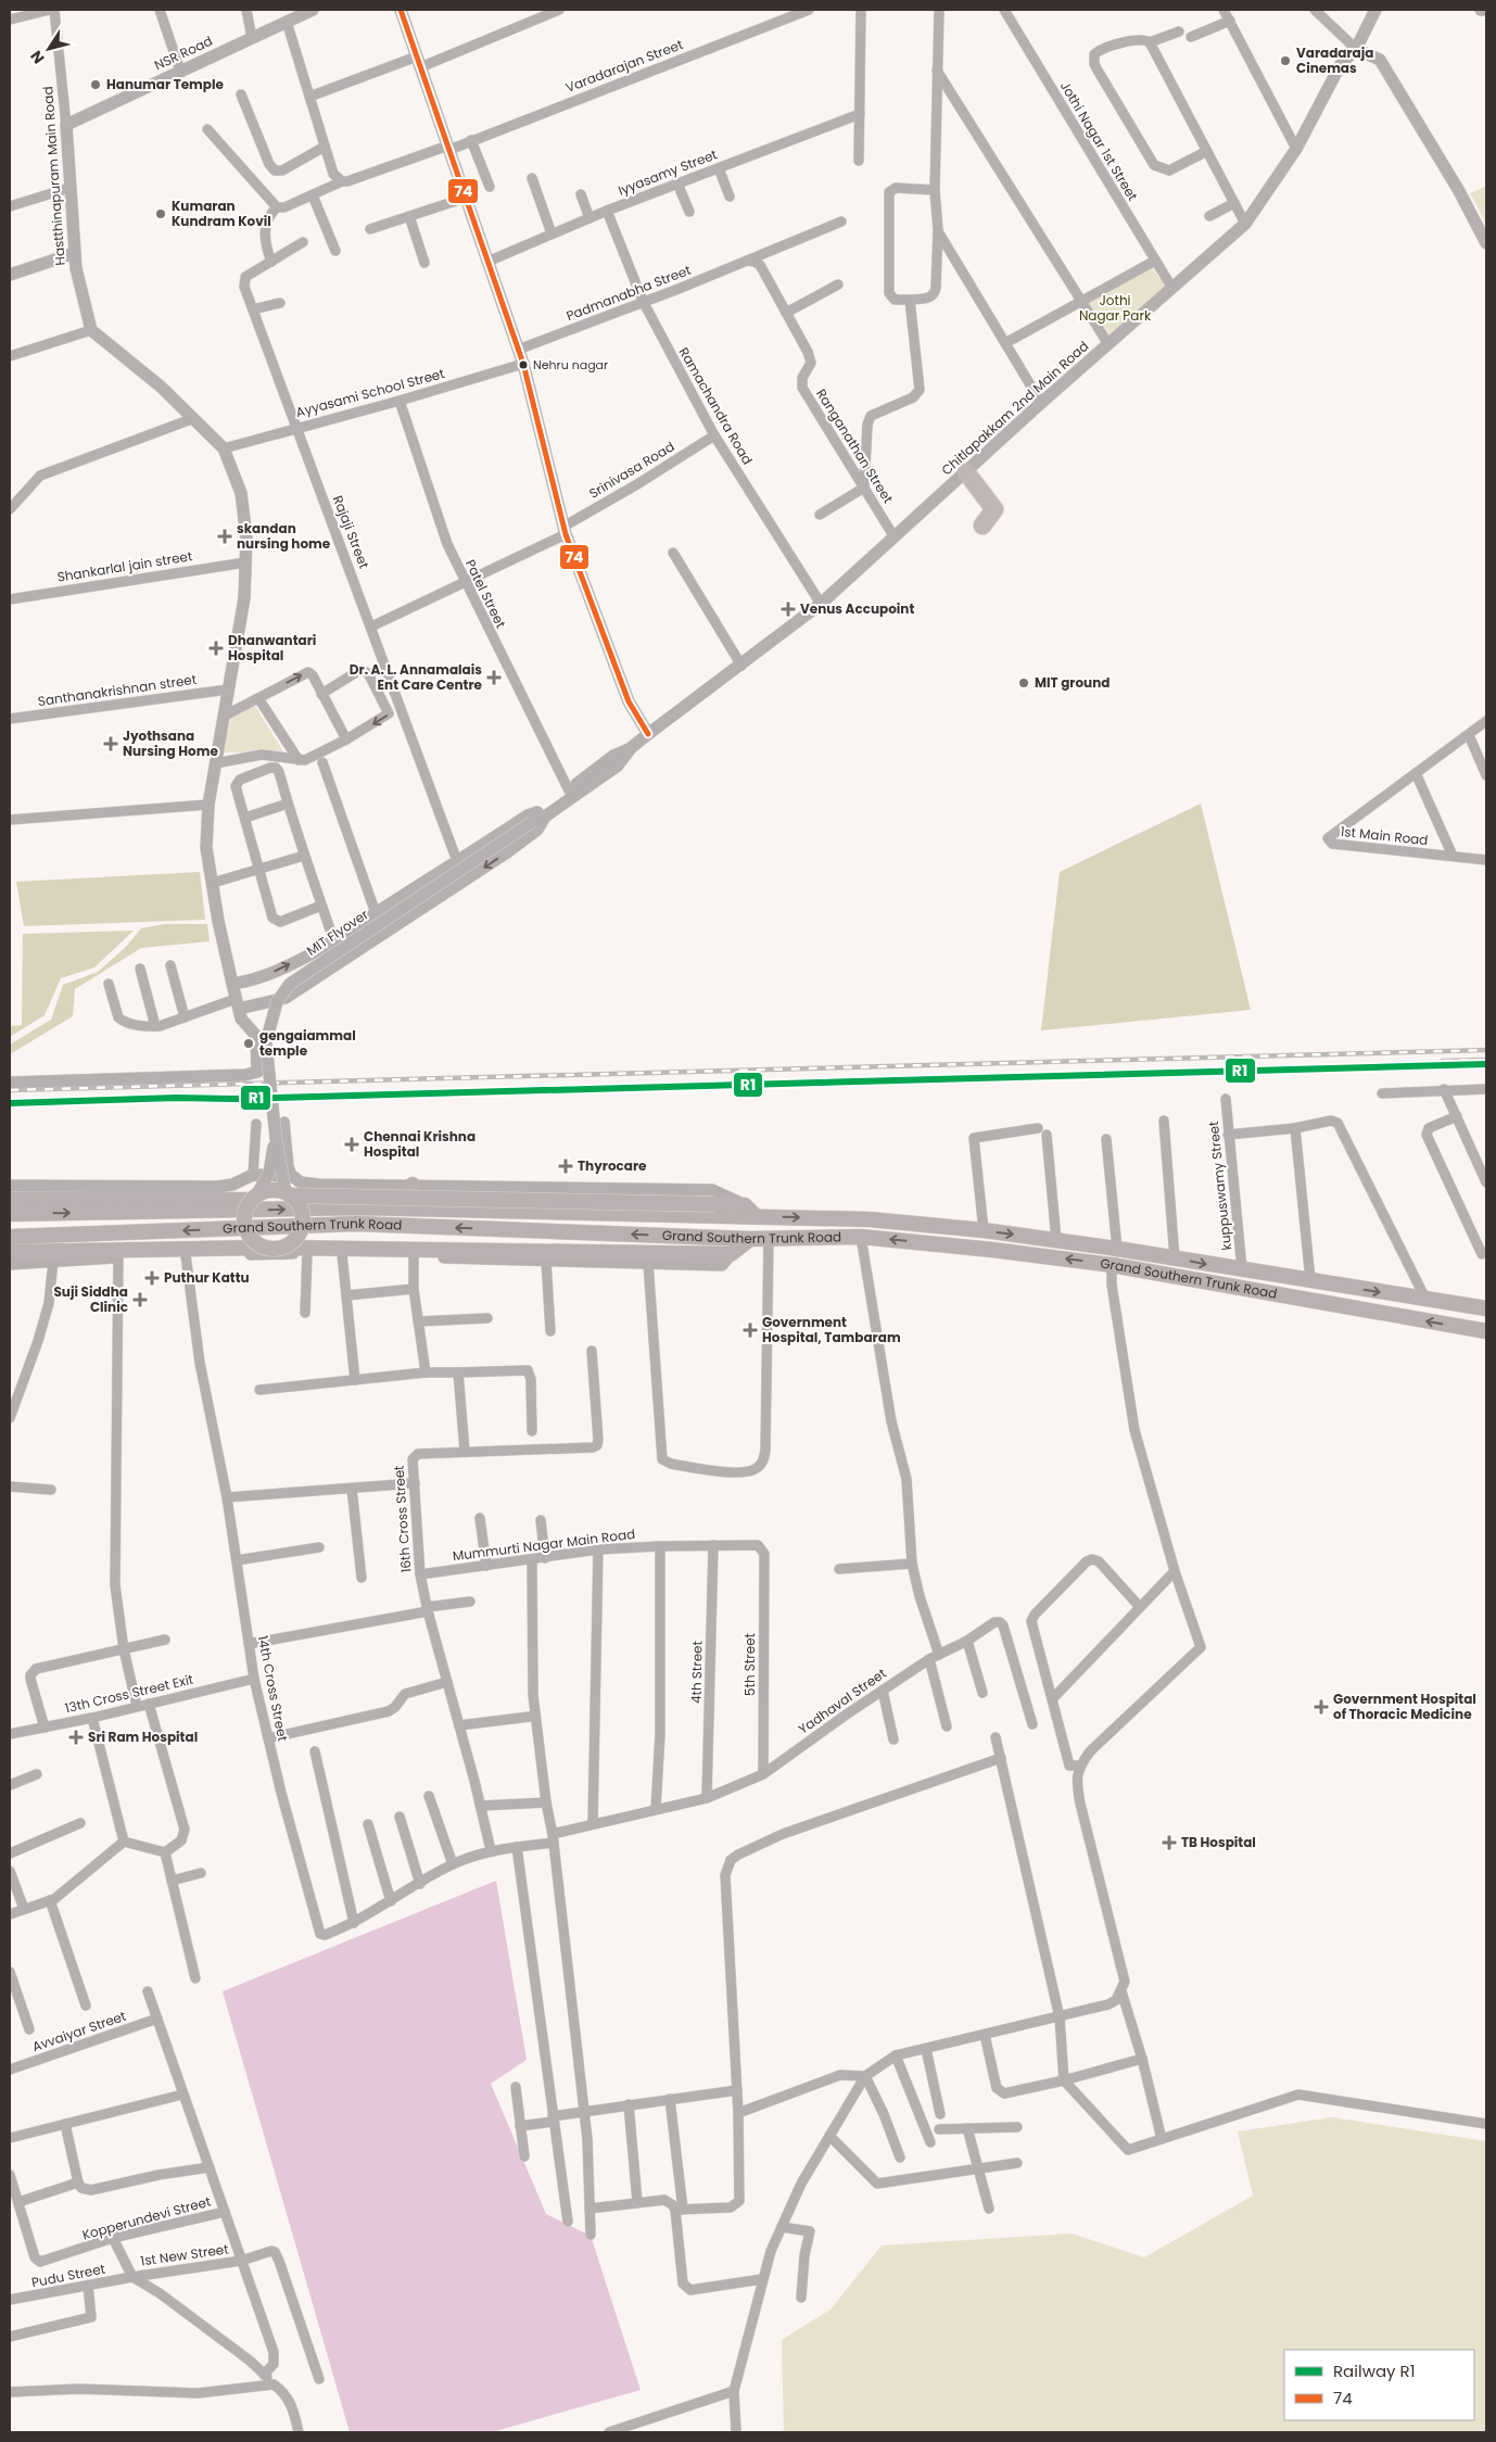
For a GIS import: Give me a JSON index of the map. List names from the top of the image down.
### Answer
{
  "streets": {
    "main road": ["Grand Southern Trunk Road"],
    "street": [
      "NSR Road",
      "Varadarajan Street",
      "Jothi Nagar 1st Street",
      "Iyyasamy Street",
      "Hastthinapuram Main Road",
      "Padmanabha Street",
      "Ayyasami School Street",
      "Ramachandra Road",
      "Chitlapakkam 2nd Main Road",
      "Ranganathan Street",
      "Srinivasa Road",
      "Rajaji Street",
      "Shankarlal jain street",
      "Patel Street",
      "Santhanakrishnan street",
      "1st Main Road",
      "MIT Flyover",
      "kuppuswamy Street",
      "16th Cross Street",
      "Mummurti Nagar Main Road",
      "5th Street",
      "4th Street",
      "14th Cross Street",
      "13th Cross Street Exit",
      "Yadhaval Street",
      "Avvaiyar Street",
      "Kopperundevi Street",
      "1st New Street",
      "Pudu Street"
    ]
  },
  "crossings": [
    ["NSR Road", "Hastthinapuram Main Road"],
    ["Jothi Nagar 1st Street", "Chitlapakkam 2nd Main Road"],
    ["Iyyasamy Street", "Ramachandra Road"],
    ["Padmanabha Street", "Ramachandra Road"],
    ["Padmanabha Street", "Ranganathan Street"],
    ["Ayyasami School Street", "Rajaji Street"],
    ["Ayyasami School Street", "Patel Street"],
    ["Ramachandra Road", "Chitlapakkam 2nd Main Road"],
    ["Ramachandra Road", "Srinivasa Road"],
    ["Chitlapakkam 2nd Main Road", "Ranganathan Street"],
    ["Srinivasa Road", "Rajaji Street"],
    ["Srinivasa Road", "Patel Street"],
    ["kuppuswamy Street", "Grand Southern Trunk Road"],
    ["16th Cross Street", "Mummurti Nagar Main Road"],
    ["16th Cross Street", "14th Cross Street"],
    ["Mummurti Nagar Main Road", "5th Street"],
    ["Mummurti Nagar Main Road", "4th Street"],
    ["5th Street", "Yadhaval Street"],
    ["4th Street", "Yadhaval Street"],
    ["14th Cross Street", "13th Cross Street Exit"],
    ["14th Cross Street", "Yadhaval Street"],
    ["1st New Street", "Pudu Street"]
  ],
  "parks": ["Jothi Nagar Park"],
  "places": {
    "other": [
      "Varadaraja Cinemas",
      "Hanumar Temple",
      "Kumaran Kundram Kovil",
      "Nehru nagar",
      "MIT ground",
      "gengaiammal temple"
    ],
    "health": [
      "skandan nursing home",
      "Venus Accupoint",
      "Dhanwantari Hospital",
      "Dr. A. L. Annamalais Ent Care Centre",
      "Jyothsana Nursing Home",
      "Chennai Krishna Hospital",
      "Thyrocare",
      "Puthur Kattu",
      "Suji Siddha Clinic",
      "Government Hospital, Tambaram",
      "Government Hospital of Thoracic Medicine",
      "Sri Ram Hospital",
      "TB Hospital"
    ]
  },
  "lines": ["transit line 74", "rail line R1"],
  "legend": ["Railway R1", "74"],
  "north": "bottom left"
}
